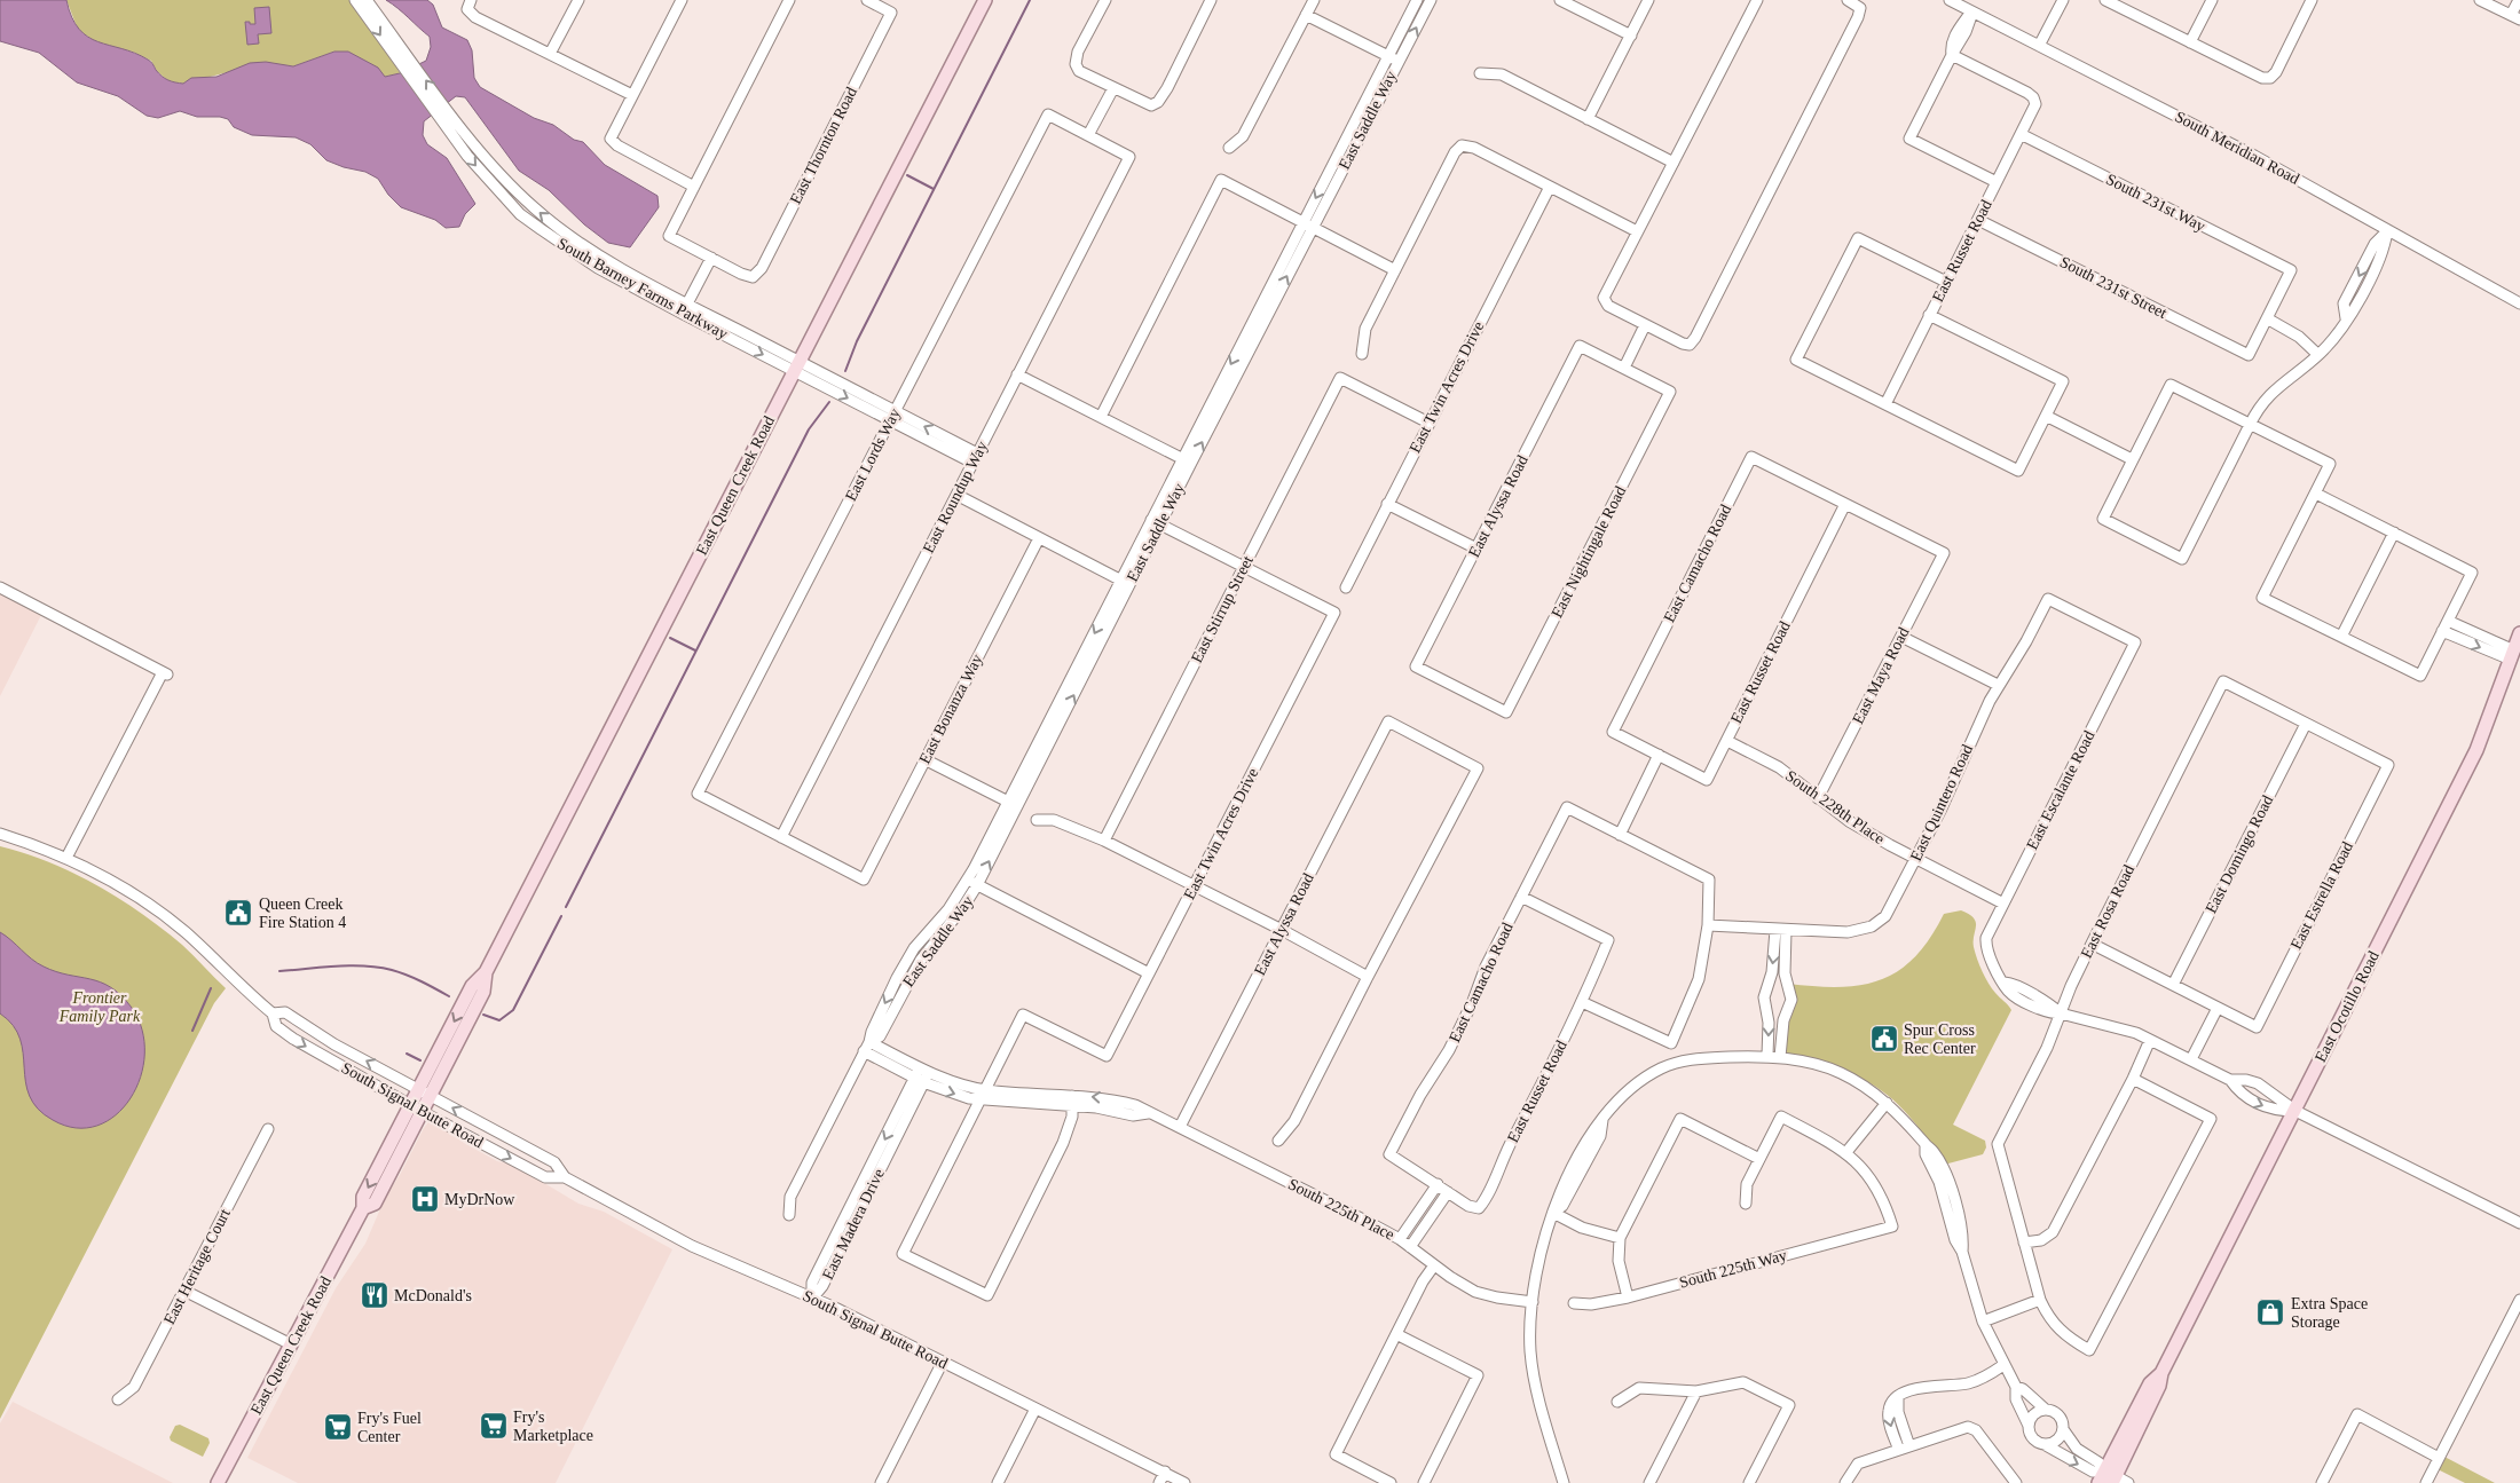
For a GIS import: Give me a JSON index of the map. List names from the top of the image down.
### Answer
{
  "streets": {
    "main road": ["East Queen Creek Road", "East Ocotillo Road"],
    "street": [
      "East Saddle Way",
      "East Thornton Road",
      "South Meridian Road",
      "South 231st Way",
      "East Russet Road",
      "South 231st Street",
      "South Barney Farms Parkway",
      "East Twin Acres Drive",
      "East Lords Way",
      "East Roundup Way",
      "East Alyssa Road",
      "East Nightingale Road",
      "East Camacho Road",
      "East Stirrup Street",
      "East Maya Road",
      "East Bonanza Way",
      "East Escalante Road",
      "East Quintero Road",
      "South 228th Place",
      "East Domingo Road",
      "East Estrella Road",
      "East Rosa Road",
      "South Signal Butte Road",
      "South 225th Place",
      "East Madera Drive",
      "East Heritage Court",
      "South 225th Way"
    ]
  },
  "crossings": [
    ["East Saddle Way", "South 225th Place"],
    ["South 231st Way", "East Russet Road"],
    ["South 231st Way", "South 231st Street"],
    ["East Russet Road", "South 231st Street"],
    ["East Russet Road", "East Camacho Road"],
    ["East Russet Road", "East Maya Road"],
    ["East Russet Road", "South 228th Place"],
    ["South Barney Farms Parkway", "East Lords Way"],
    ["South Barney Farms Parkway", "East Queen Creek Road"],
    ["South Barney Farms Parkway", "East Roundup Way"],
    ["East Twin Acres Drive", "East Stirrup Street"],
    ["East Twin Acres Drive", "South 225th Place"],
    ["East Lords Way", "East Roundup Way"],
    ["East Lords Way", "East Bonanza Way"],
    ["East Queen Creek Road", "South Signal Butte Road"],
    ["East Roundup Way", "East Bonanza Way"],
    ["East Alyssa Road", "East Nightingale Road"],
    ["East Alyssa Road", "South 225th Place"],
    ["East Camacho Road", "East Maya Road"],
    ["East Maya Road", "South 228th Place"],
    ["East Escalante Road", "East Quintero Road"],
    ["East Escalante Road", "South 228th Place"],
    ["East Escalante Road", "East Rosa Road"],
    ["East Quintero Road", "South 228th Place"],
    ["East Domingo Road", "East Estrella Road"],
    ["East Domingo Road", "East Rosa Road"],
    ["East Estrella Road", "East Rosa Road"],
    ["South Signal Butte Road", "East Madera Drive"],
    ["South 225th Place", "East Madera Drive"]
  ],
  "parks": ["Frontier Family Park"],
  "places": {
    "public building": ["Queen Creek Fire Station 4", "Spur Cross Rec Center"],
    "hospital": ["MyDrNow"],
    "restaurant": ["McDonald's"],
    "shop": ["Extra Space Storage"],
    "supermarket": ["Fry's Marketplace", "Fry's Fuel Center"]
  }
}
